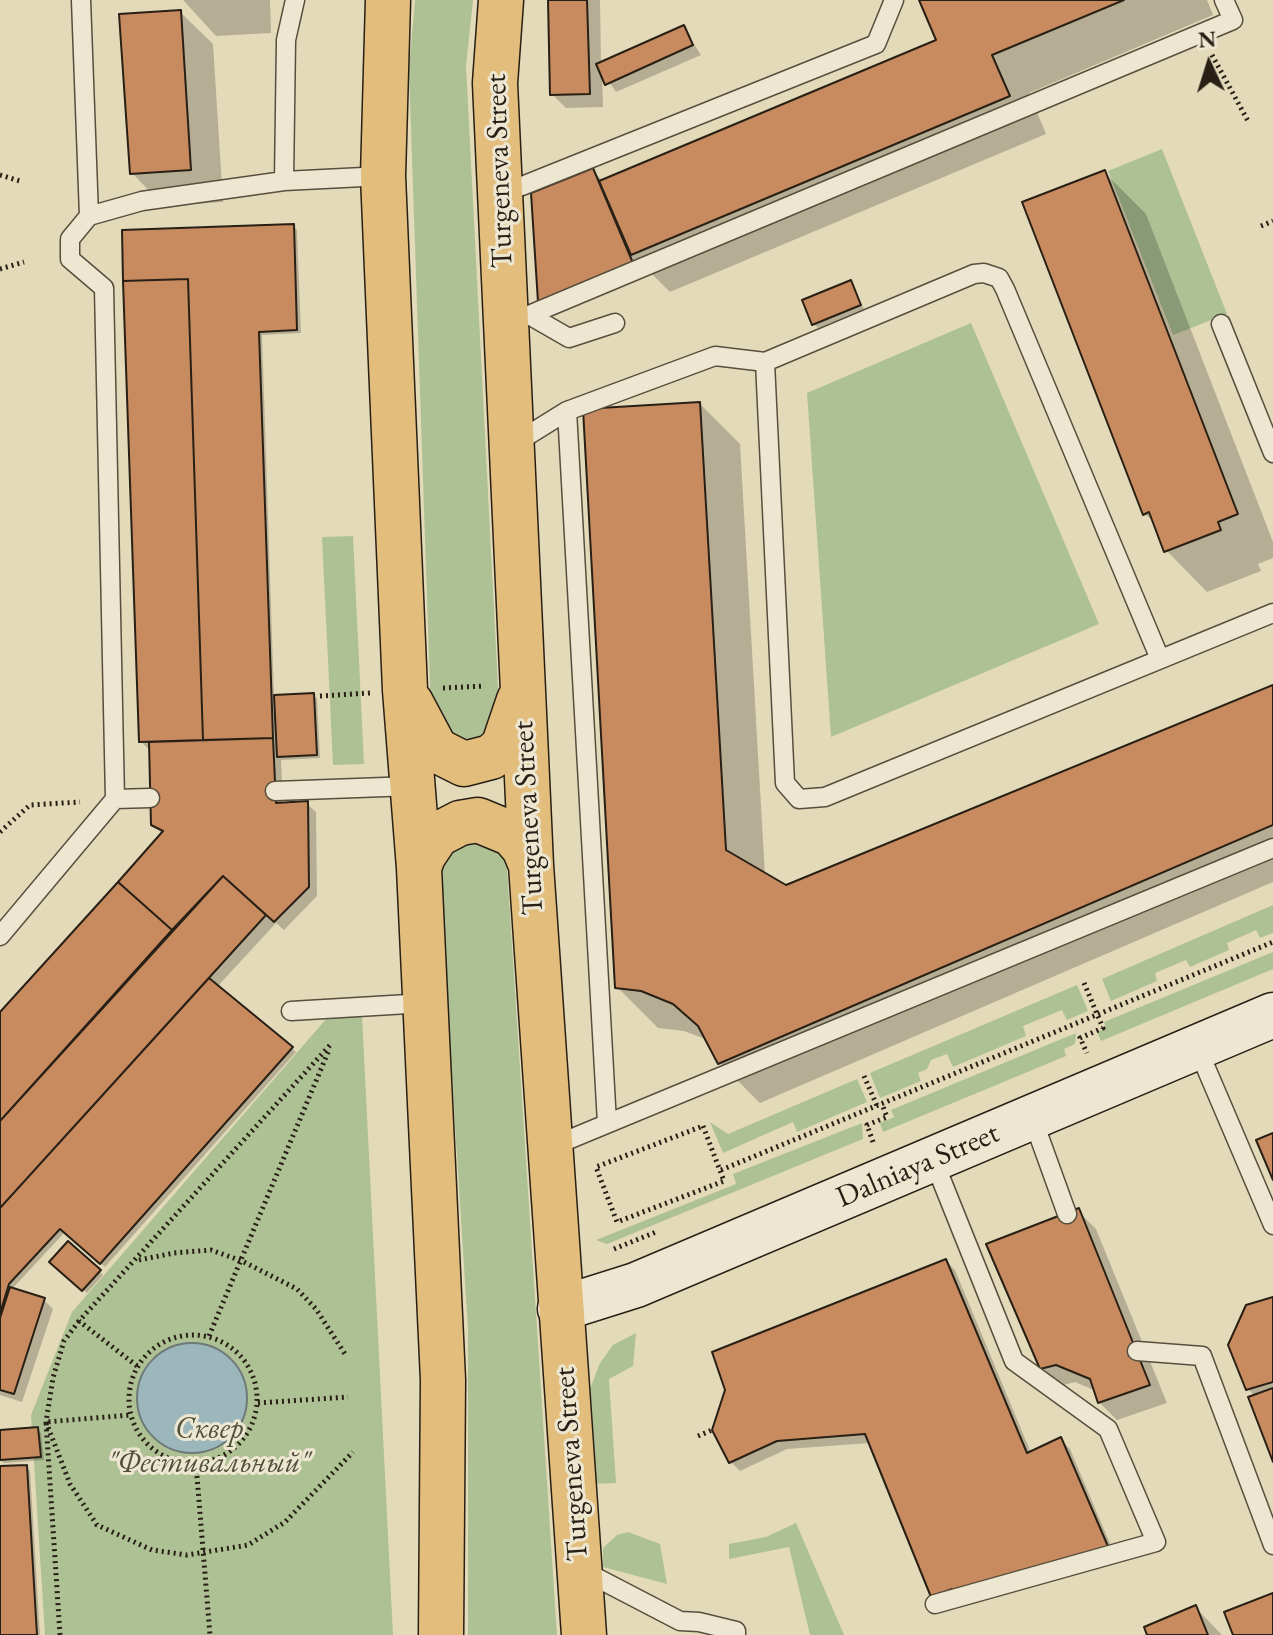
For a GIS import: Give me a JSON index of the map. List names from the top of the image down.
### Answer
{
  "streets": {
    "main road": ["Turgeneva Street"],
    "street": ["Dalniaya Street"]
  },
  "crossings": [
    ["Turgeneva Street", "Dalniaya Street"]
  ],
  "parks": ["Сквер \"Фестивальный\""],
  "north": "top"
}
